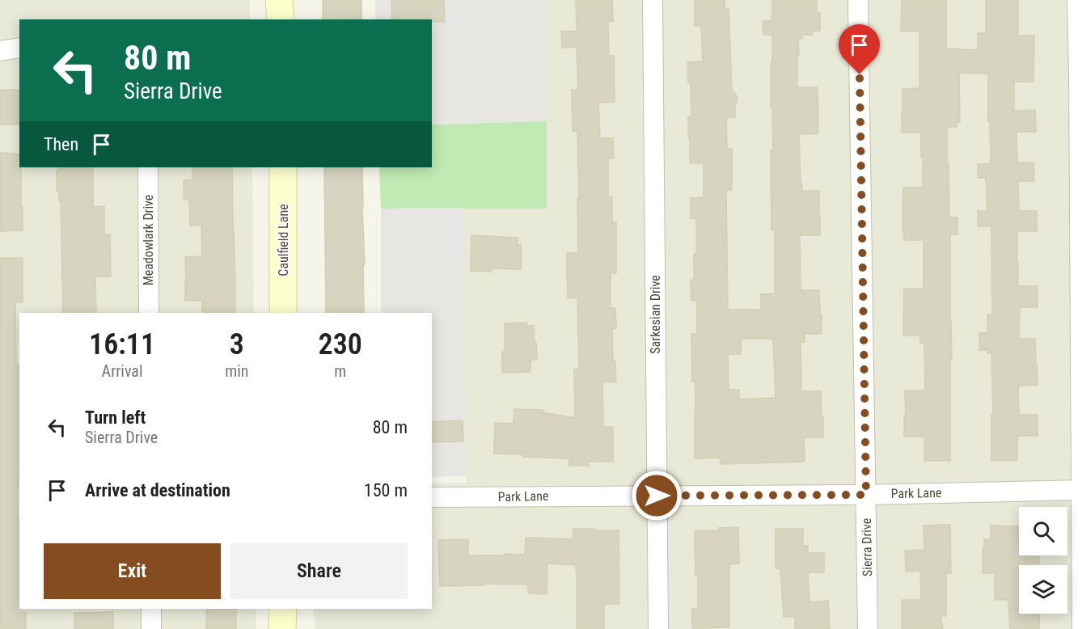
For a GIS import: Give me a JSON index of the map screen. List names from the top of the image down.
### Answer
{
  "streets": {
    "main road": ["Caulfield Lane"],
    "street": [
      "Meadowlark Drive",
      "Sarkesian Drive",
      "Park Lane",
      "Sierra Drive"
    ]
  },
  "crossings": [
    ["Sarkesian Drive", "Park Lane"],
    ["Park Lane", "Sierra Drive"]
  ],
  "page": {
    "turn": ["80 m", "Sierra Drive"],
    "then": "Then",
    "eta": [
      "16:11",
      "Arrival",
      "3",
      "min",
      "230",
      "m"
    ],
    "list": [
      {
        "name": "Turn left",
        "note": "Sierra Drive",
        "value": "80 m"
      },
      {
        "name": "Arrive at destination",
        "value": "150 m"
      }
    ],
    "buttons": ["Exit", "Share"]
  }
}
